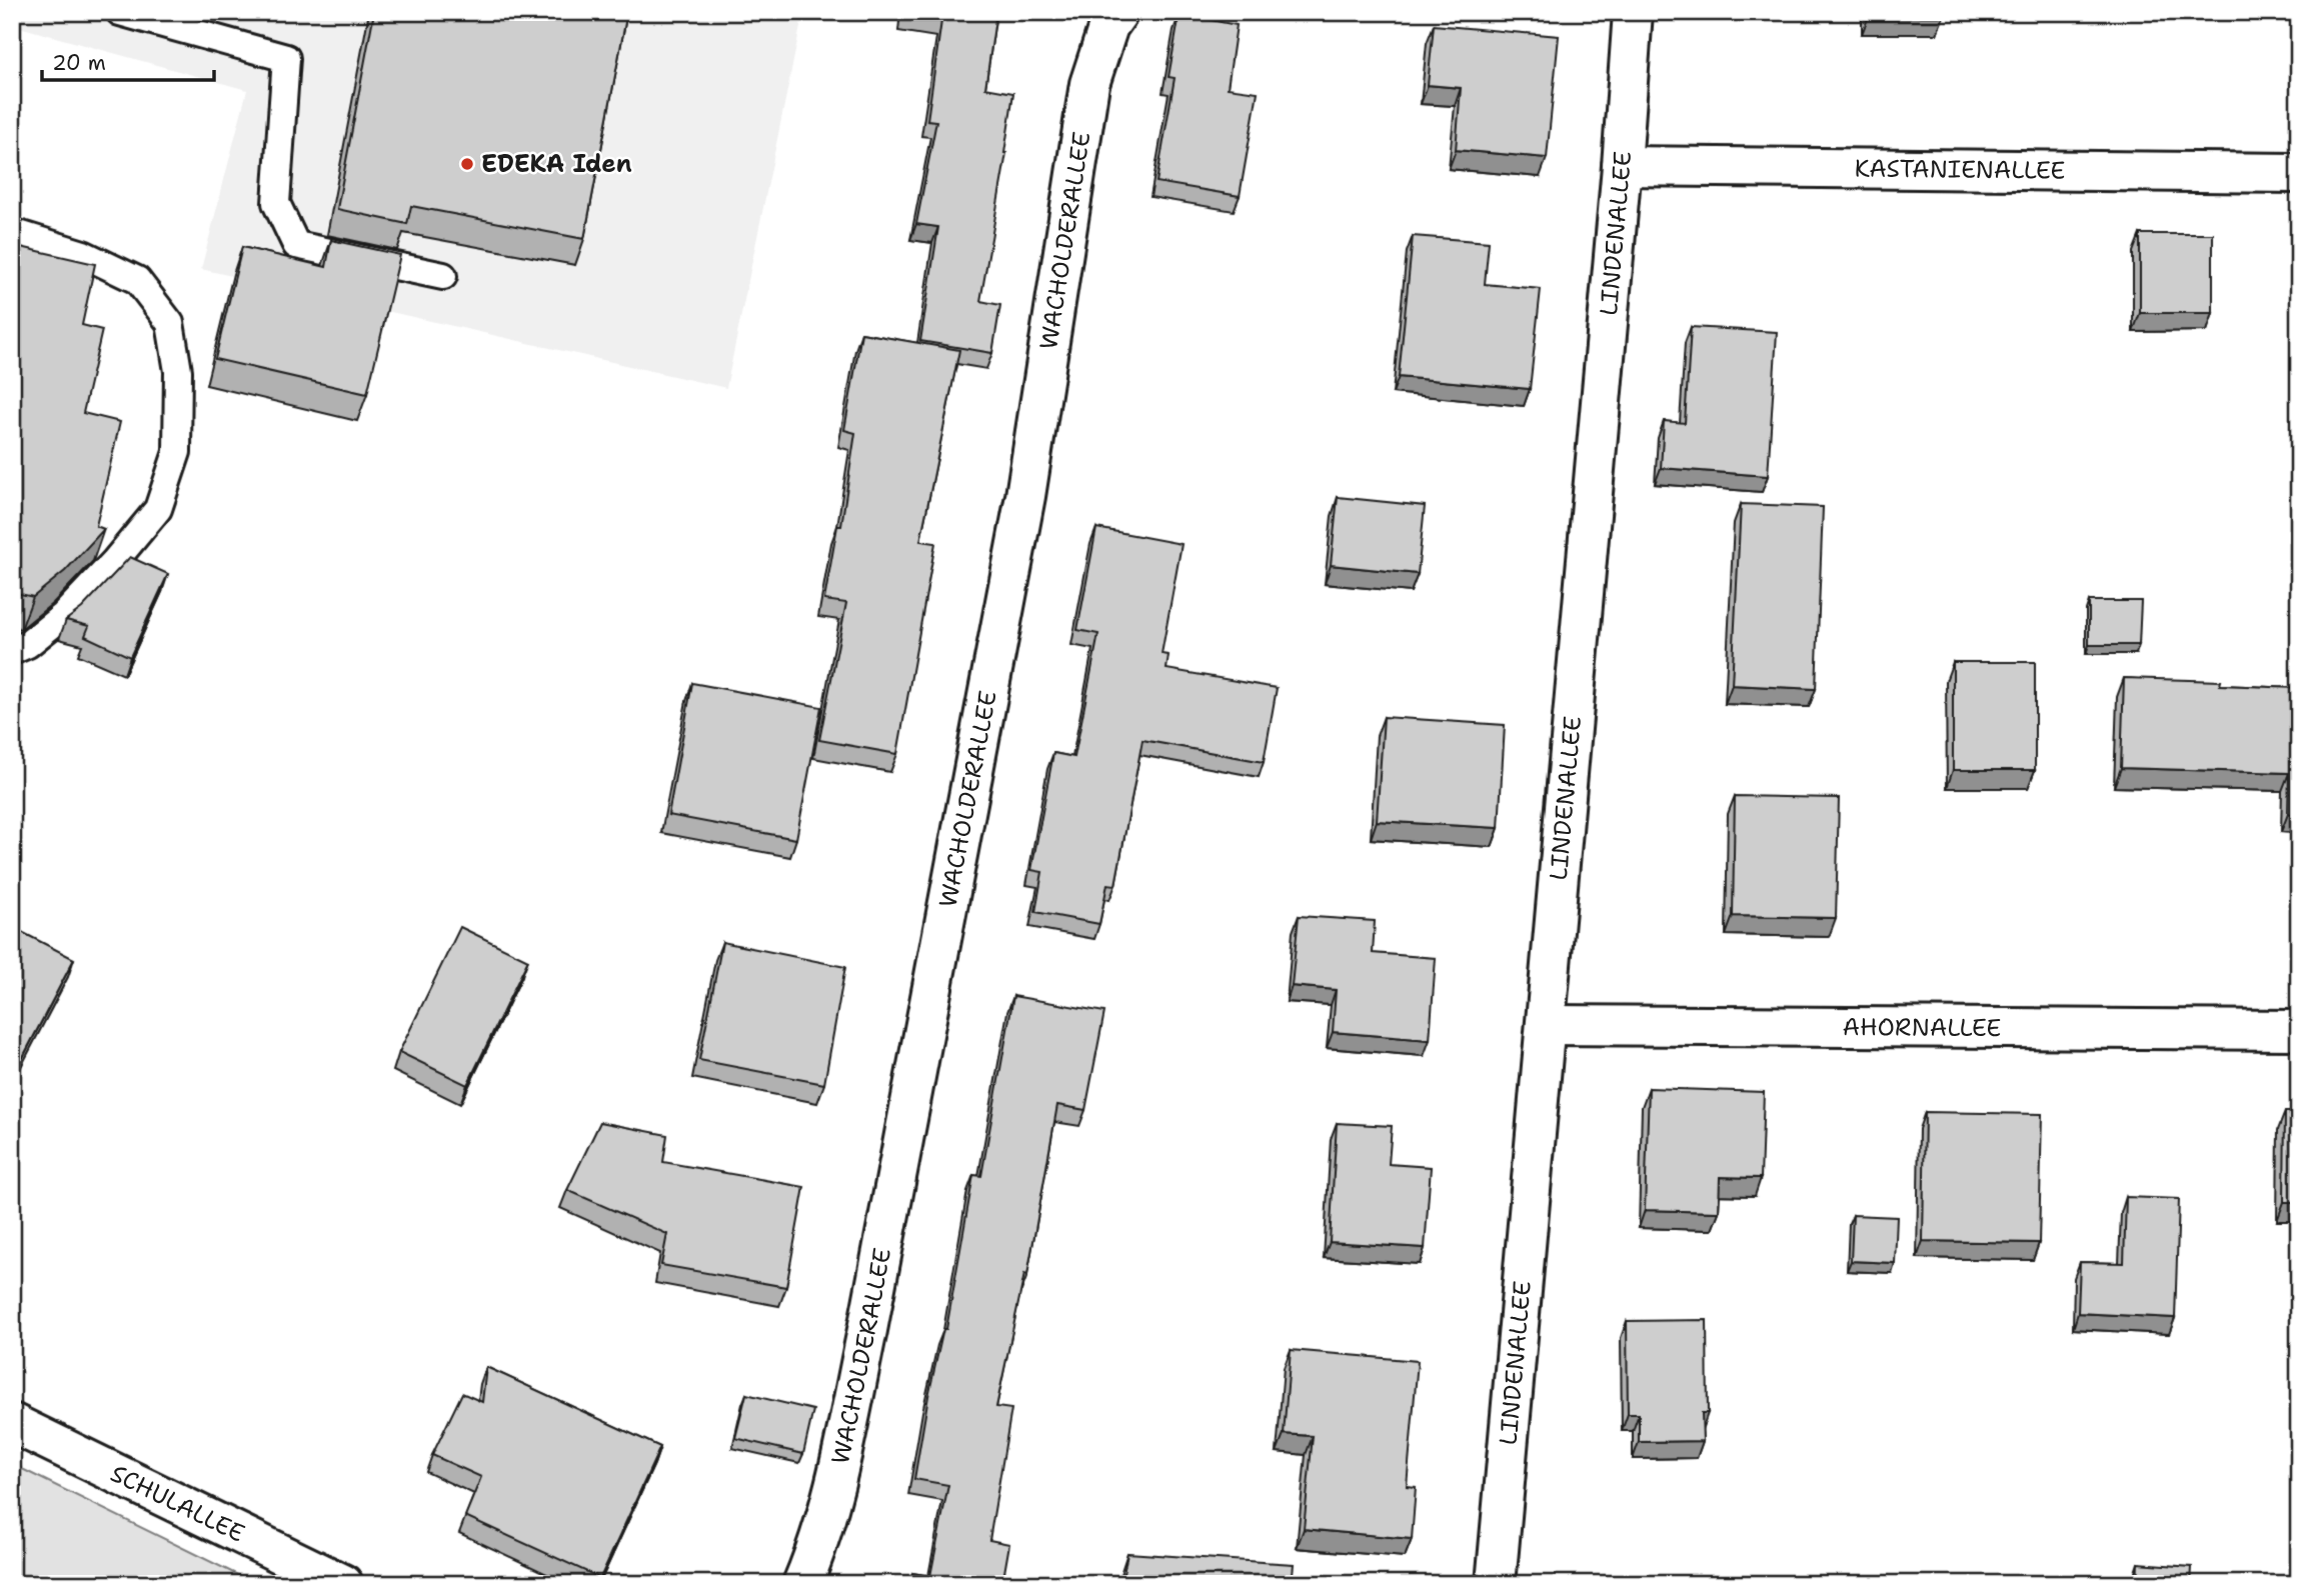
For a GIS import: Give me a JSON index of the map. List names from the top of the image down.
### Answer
{
  "streets": {
    "street": [
      "KASTANIENALLEE",
      "LINDENALLEE",
      "WACHOLDERALLEE",
      "AHORNALLEE",
      "SCHULALLEE"
    ]
  },
  "crossings": [
    ["KASTANIENALLEE", "LINDENALLEE"],
    ["LINDENALLEE", "AHORNALLEE"]
  ],
  "places": ["EDEKA Iden"],
  "scale_bar": "20 m"
}
